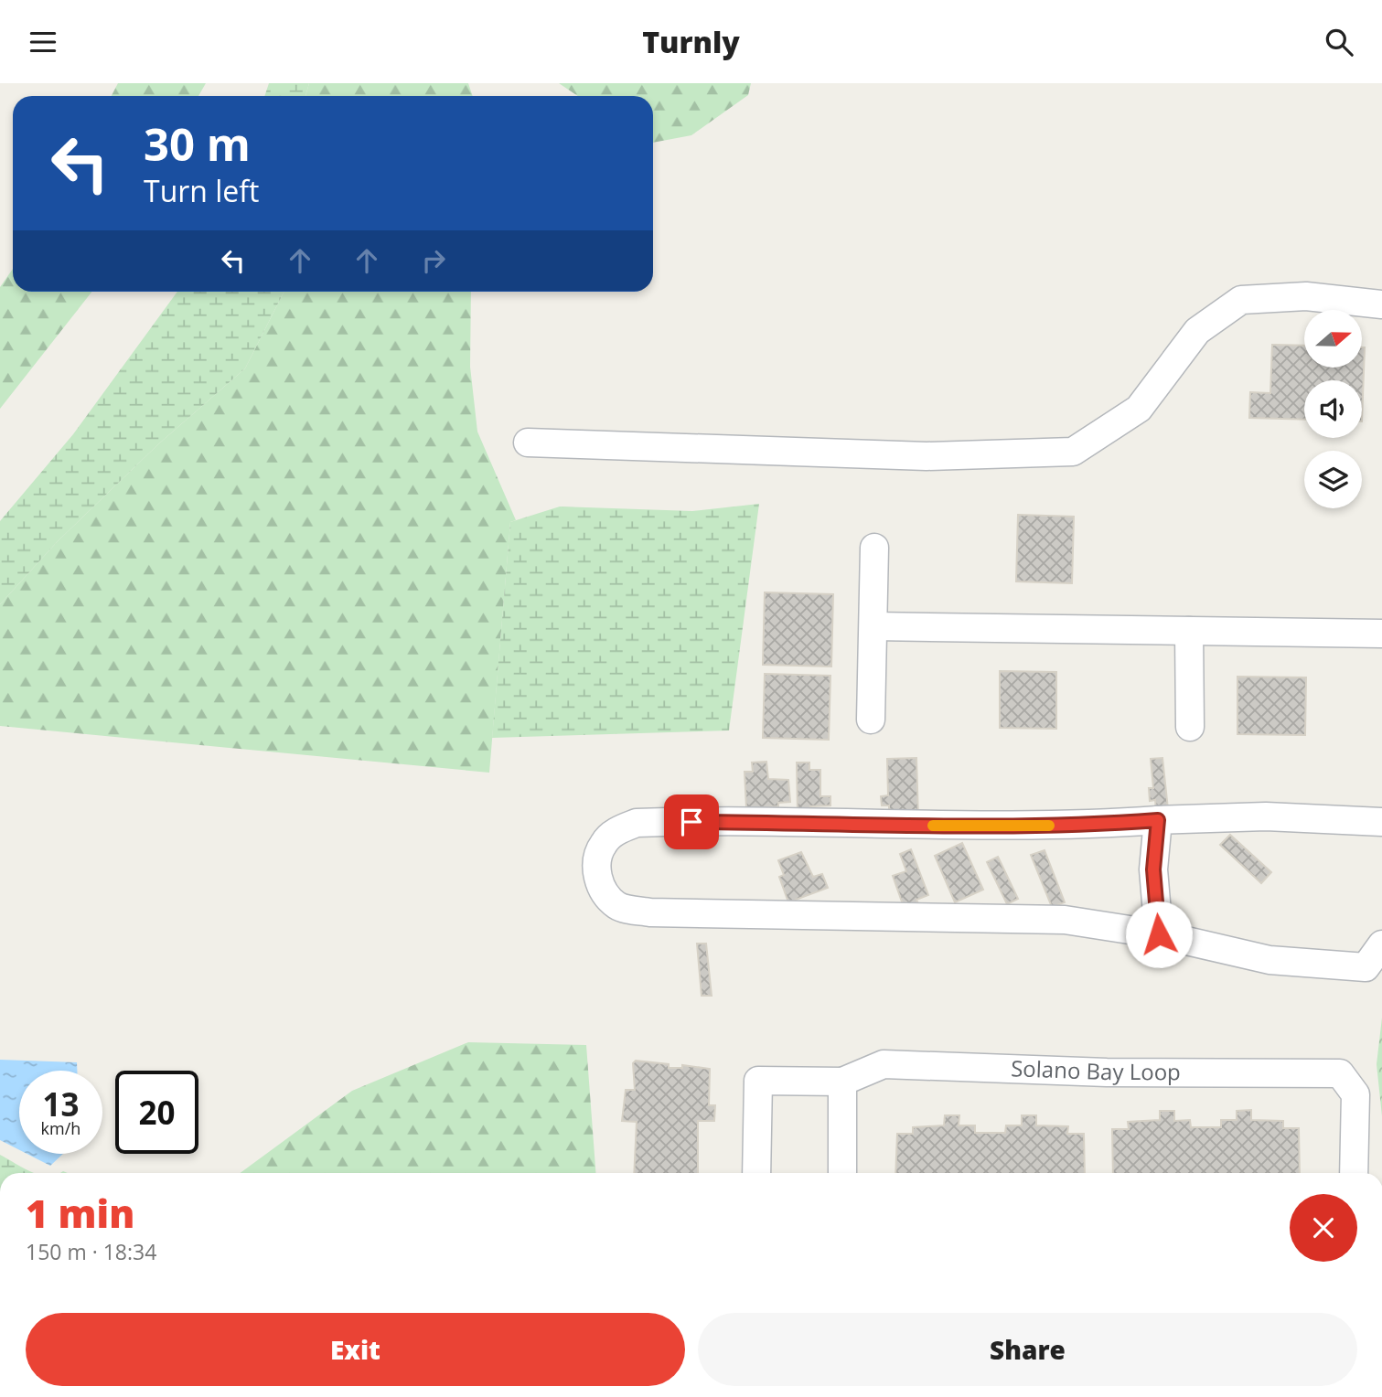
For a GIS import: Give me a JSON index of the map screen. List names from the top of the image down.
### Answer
{
  "streets": {
    "street": ["Solano Bay Loop"]
  },
  "north": "right",
  "page": {
    "header": "Turnly",
    "turn": ["30 m", "Turn left"],
    "speed": "13 km/h",
    "limit": "20",
    "heading": ["1 min", "150 m · 18:34"],
    "buttons": ["Exit", "Share"]
  }
}
